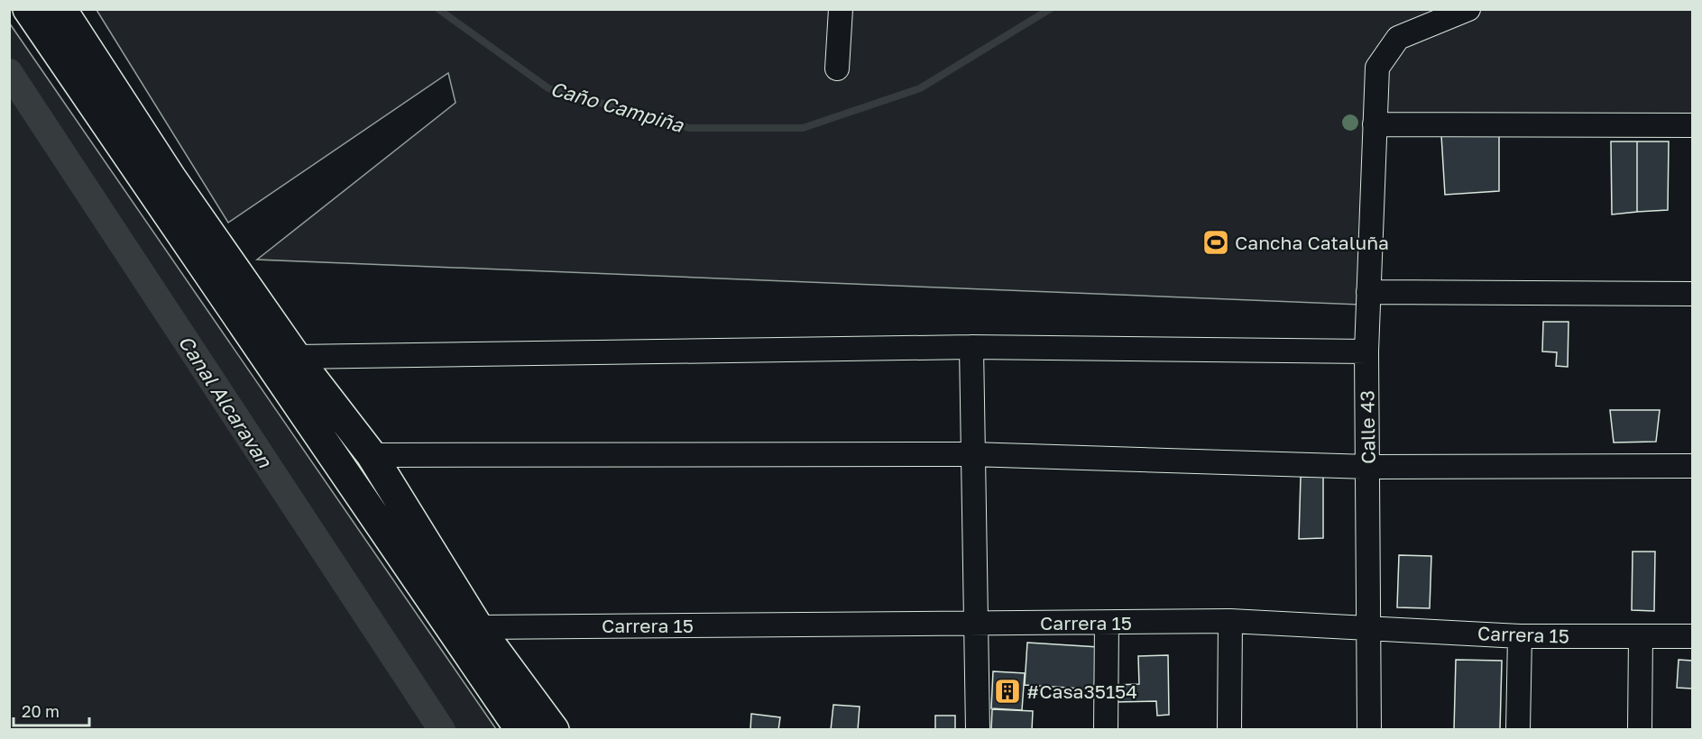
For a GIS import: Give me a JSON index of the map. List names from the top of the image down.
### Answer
{
  "streets": {
    "street": ["Calle 43", "Carrera 15"]
  },
  "crossings": [
    ["Calle 43", "Carrera 15"]
  ],
  "water": ["Caño Campiña", "Canal Alcaravan"],
  "places": {
    "sports": ["Cancha Cataluña"],
    "building": ["#Casa35154"]
  },
  "scale_bar": "20 m"
}
